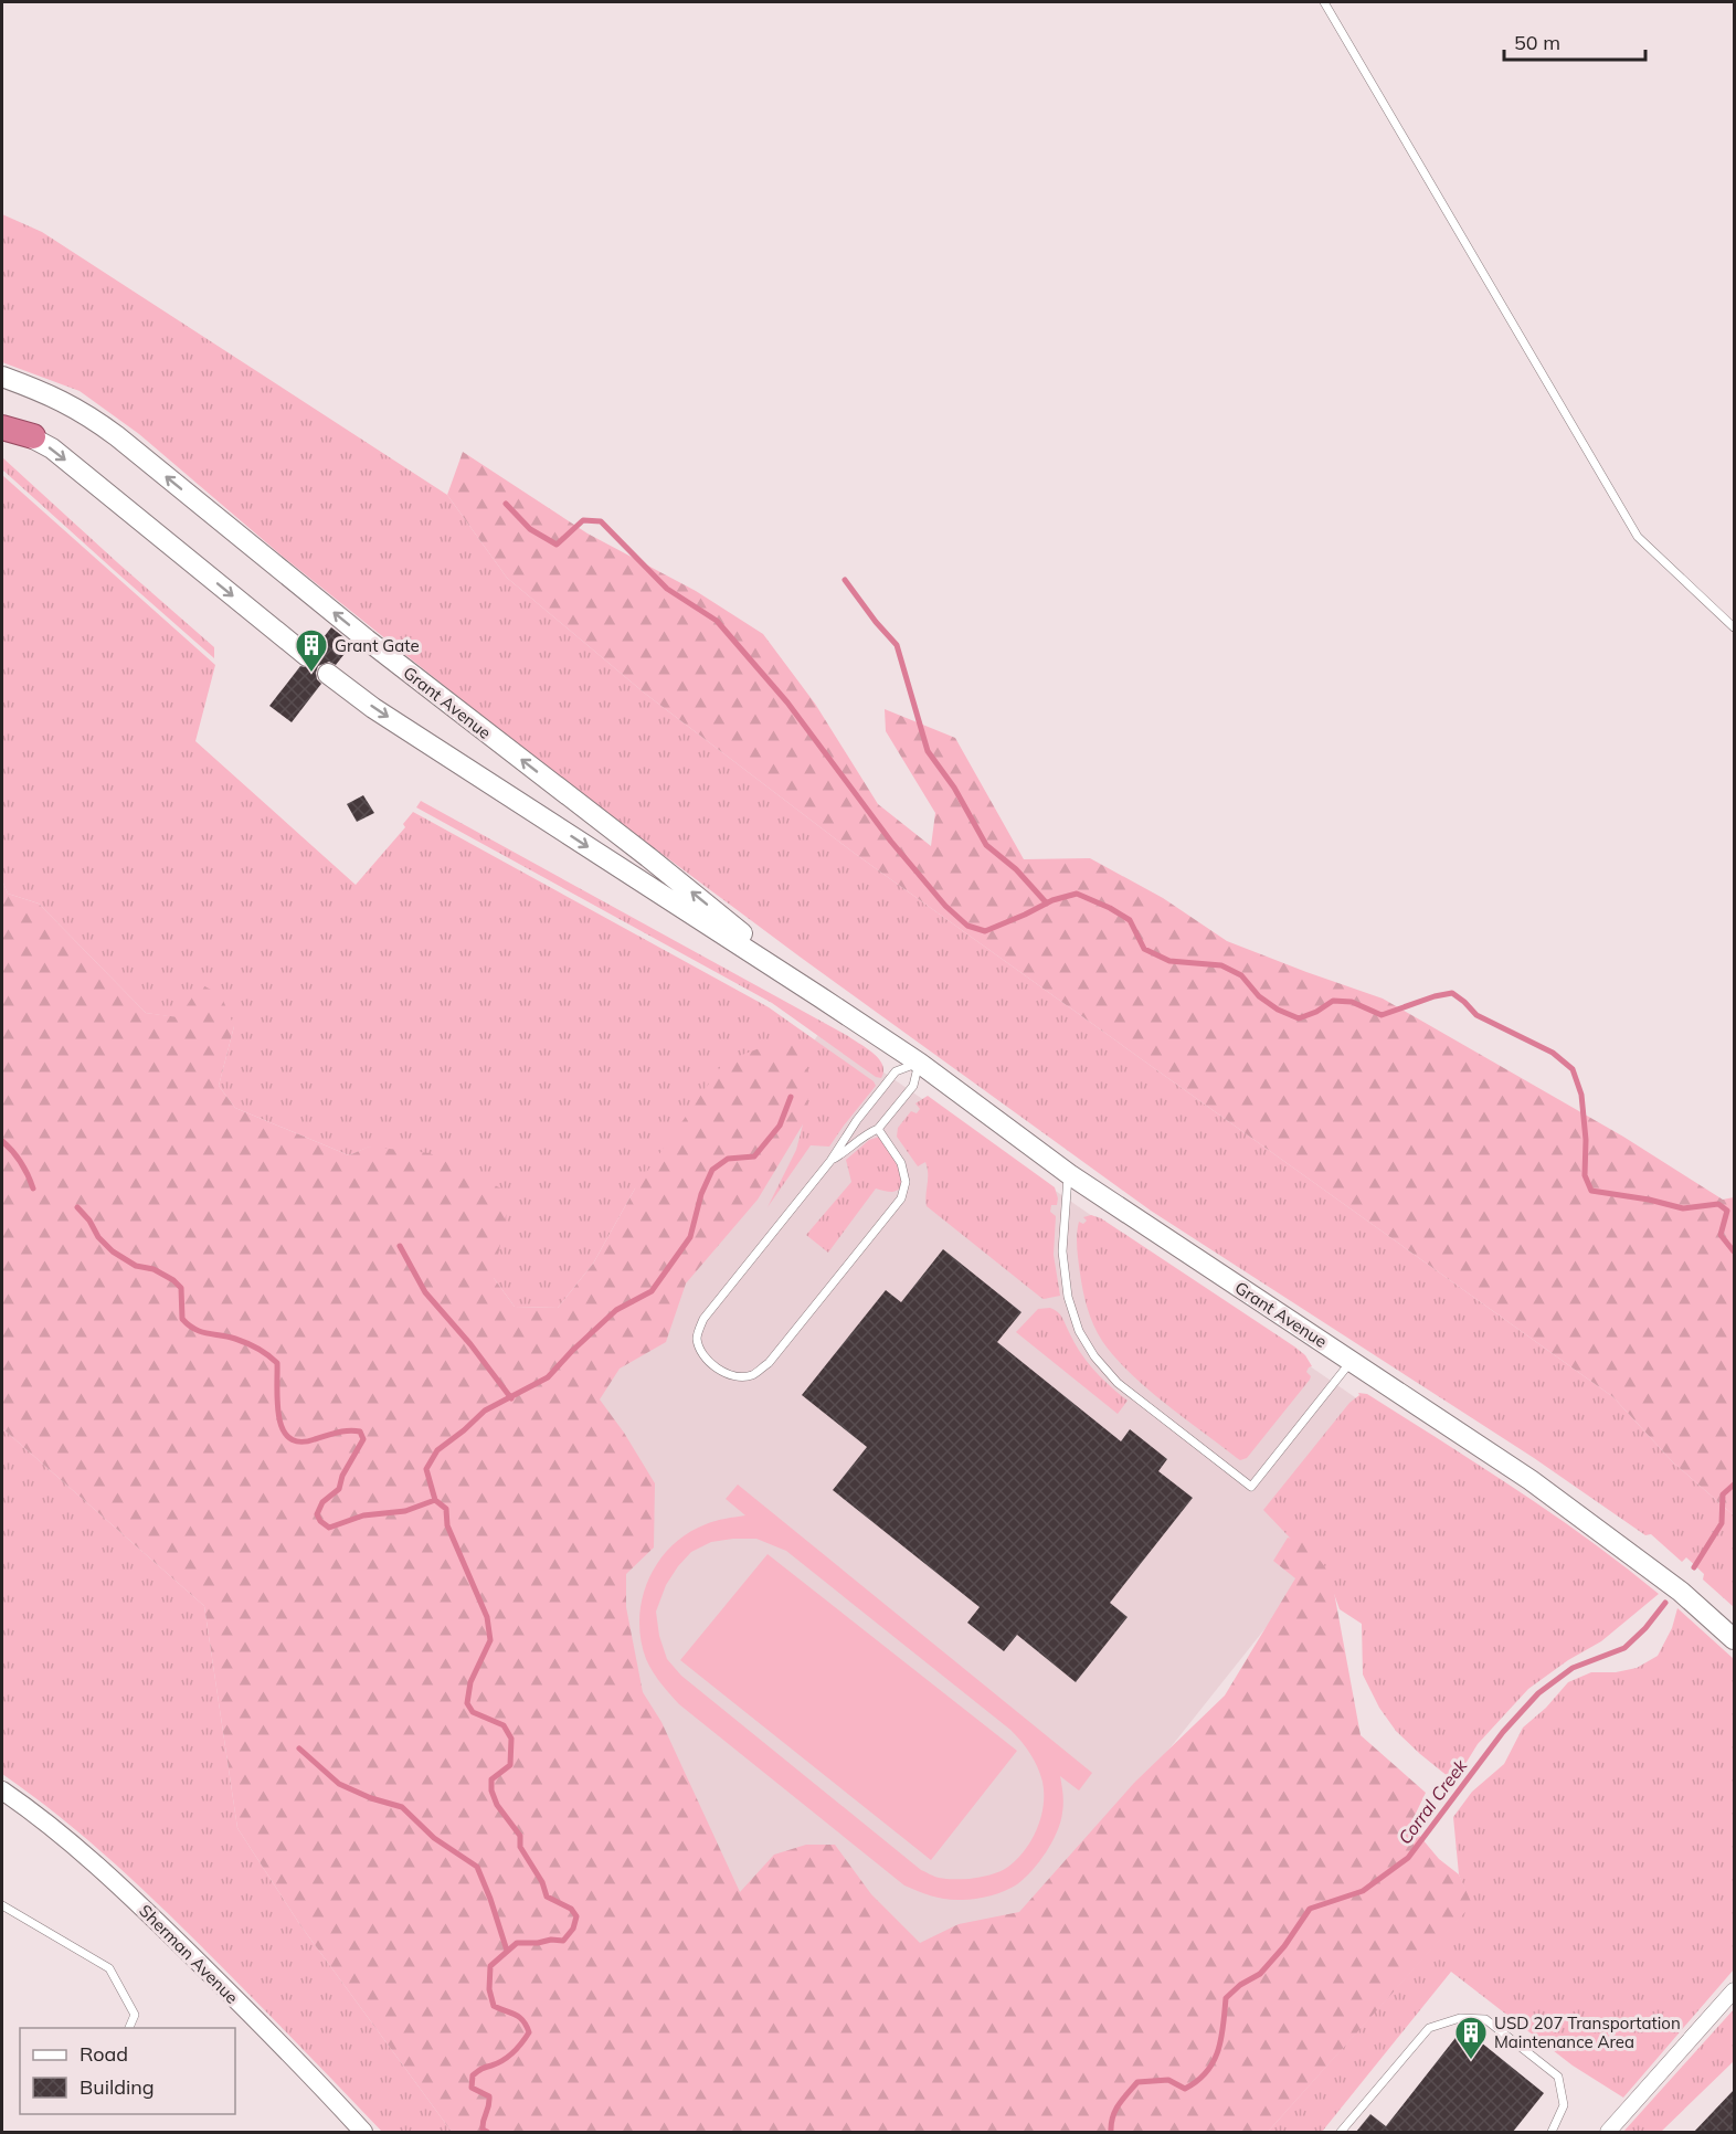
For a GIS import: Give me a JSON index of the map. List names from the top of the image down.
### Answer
{
  "streets": {
    "main road": ["Grant Avenue"],
    "street": ["Sherman Avenue"]
  },
  "water": ["Corral Creek"],
  "places": {
    "building": ["Grant Gate", "USD 207 Transportation Maintenance Area"]
  },
  "legend": ["Road", "Building"],
  "scale_bar": "50 m"
}
